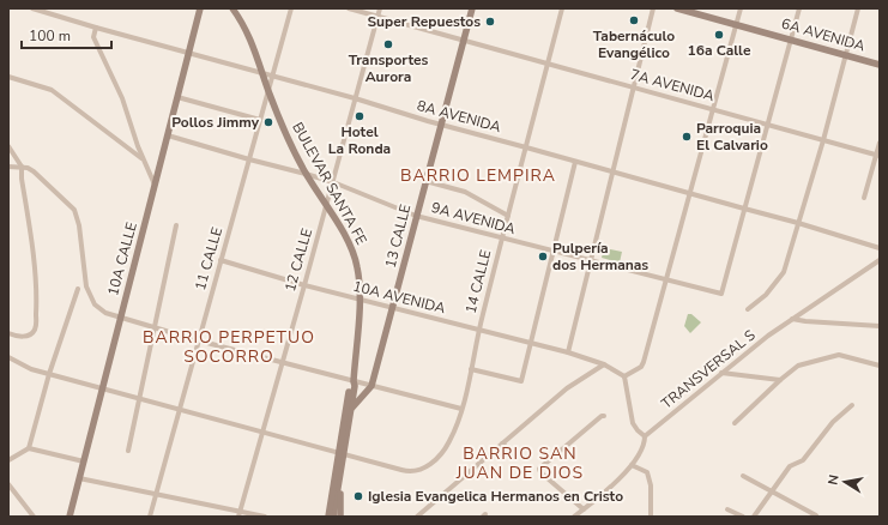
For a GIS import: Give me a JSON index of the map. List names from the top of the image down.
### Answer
{
  "streets": {
    "street": [
      "6A AVENIDA",
      "7A AVENIDA",
      "8A AVENIDA",
      "BULEVAR SANTA FE",
      "9A AVENIDA",
      "13 CALLE",
      "10A CALLE",
      "11 CALLE",
      "12 CALLE",
      "14 CALLE",
      "10A AVENIDA",
      "TRANSVERSAL S"
    ]
  },
  "crossings": [
    ["7A AVENIDA", "13 CALLE"],
    ["7A AVENIDA", "12 CALLE"],
    ["7A AVENIDA", "14 CALLE"],
    ["8A AVENIDA", "BULEVAR SANTA FE"],
    ["8A AVENIDA", "9A AVENIDA"],
    ["8A AVENIDA", "13 CALLE"],
    ["8A AVENIDA", "10A CALLE"],
    ["8A AVENIDA", "11 CALLE"],
    ["8A AVENIDA", "12 CALLE"],
    ["8A AVENIDA", "14 CALLE"],
    ["BULEVAR SANTA FE", "9A AVENIDA"],
    ["BULEVAR SANTA FE", "13 CALLE"],
    ["BULEVAR SANTA FE", "11 CALLE"],
    ["BULEVAR SANTA FE", "12 CALLE"],
    ["BULEVAR SANTA FE", "14 CALLE"],
    ["BULEVAR SANTA FE", "10A AVENIDA"],
    ["9A AVENIDA", "13 CALLE"],
    ["9A AVENIDA", "10A CALLE"],
    ["9A AVENIDA", "11 CALLE"],
    ["9A AVENIDA", "12 CALLE"],
    ["9A AVENIDA", "14 CALLE"],
    ["13 CALLE", "10A AVENIDA"],
    ["11 CALLE", "10A AVENIDA"],
    ["12 CALLE", "10A AVENIDA"],
    ["14 CALLE", "10A AVENIDA"]
  ],
  "districts": ["BARRIO LEMPIRA", "BARRIO PERPETUO SOCORRO", "BARRIO SAN JUAN DE DIOS"],
  "places": [
    "Tabernáculo Evangélico",
    "Super Repuestos",
    "16a Calle",
    "Transportes Aurora",
    "Hotel La Ronda",
    "Pollos Jimmy",
    "Parroquia El Calvario",
    "Pulpería dos Hermanas",
    "Iglesia Evangelica Hermanos en Cristo"
  ],
  "scale_bar": "100 m",
  "north": "left"
}
